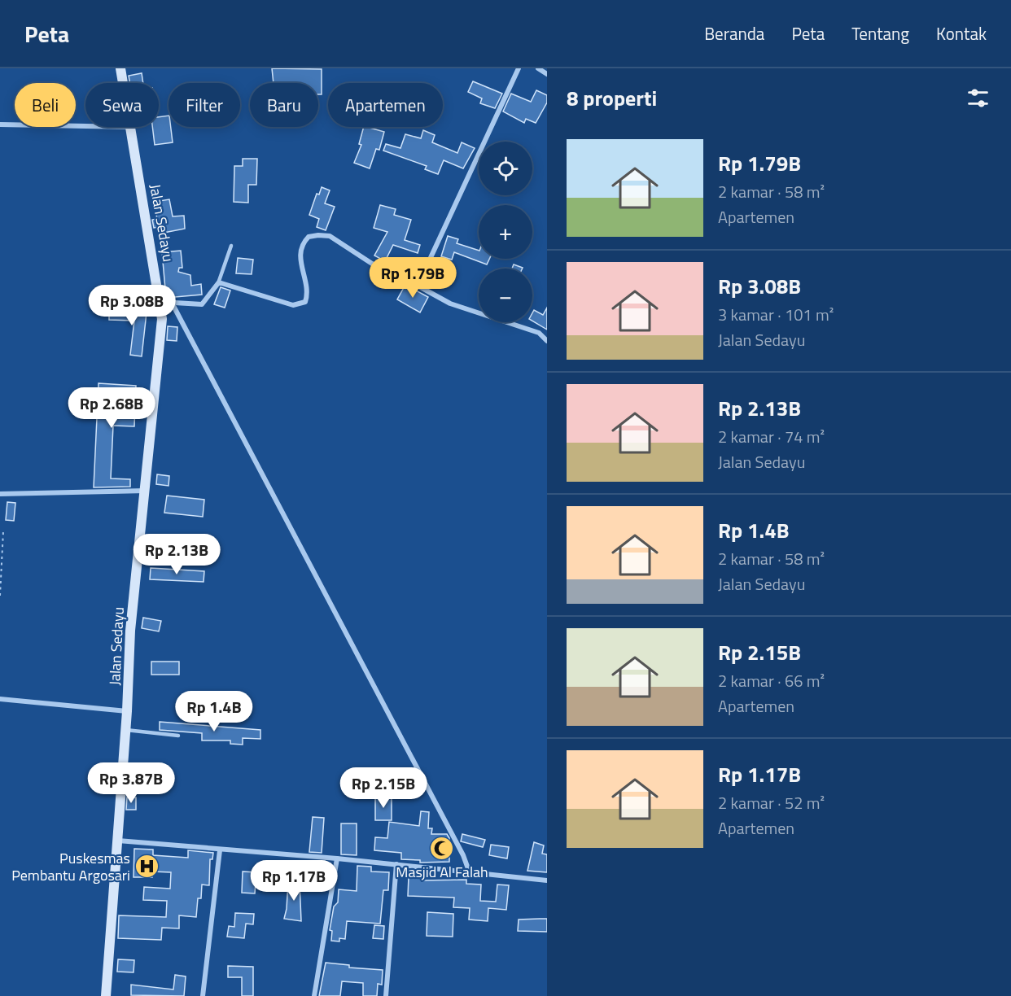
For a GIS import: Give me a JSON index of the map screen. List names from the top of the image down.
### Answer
{
  "streets": {
    "street": ["Jalan Sedayu"]
  },
  "places": {
    "mosque": ["Masjid Al Falah"],
    "hospital": ["Puskesmas Pembantu Argosari"]
  },
  "page": {
    "header": "Peta",
    "nav": [
      "Beranda",
      "Peta",
      "Tentang",
      "Kontak"
    ],
    "heading": "8 properti",
    "chip": [
      "Beli",
      "Sewa",
      "Filter",
      "Baru",
      "Apartemen"
    ],
    "list": [
      {
        "name": "Rp 1.79B",
        "note": "2 kamar · 58 m² · Apartemen"
      },
      {
        "name": "Rp 3.08B",
        "note": "3 kamar · 101 m² · Jalan Sedayu"
      },
      {
        "name": "Rp 2.13B",
        "note": "2 kamar · 74 m² · Jalan Sedayu"
      },
      {
        "name": "Rp 1.4B",
        "note": "2 kamar · 58 m² · Jalan Sedayu"
      },
      {
        "name": "Rp 2.15B",
        "note": "2 kamar · 66 m² · Apartemen"
      },
      {
        "name": "Rp 1.17B",
        "note": "2 kamar · 52 m² · Apartemen"
      }
    ],
    "map_buttons": ["+", "−"],
    "price": [
      "Rp 1.79B",
      "Rp 3.08B",
      "Rp 2.68B",
      "Rp 2.13B",
      "Rp 1.4B",
      "Rp 3.87B",
      "Rp 2.15B",
      "Rp 1.17B"
    ]
  }
}
